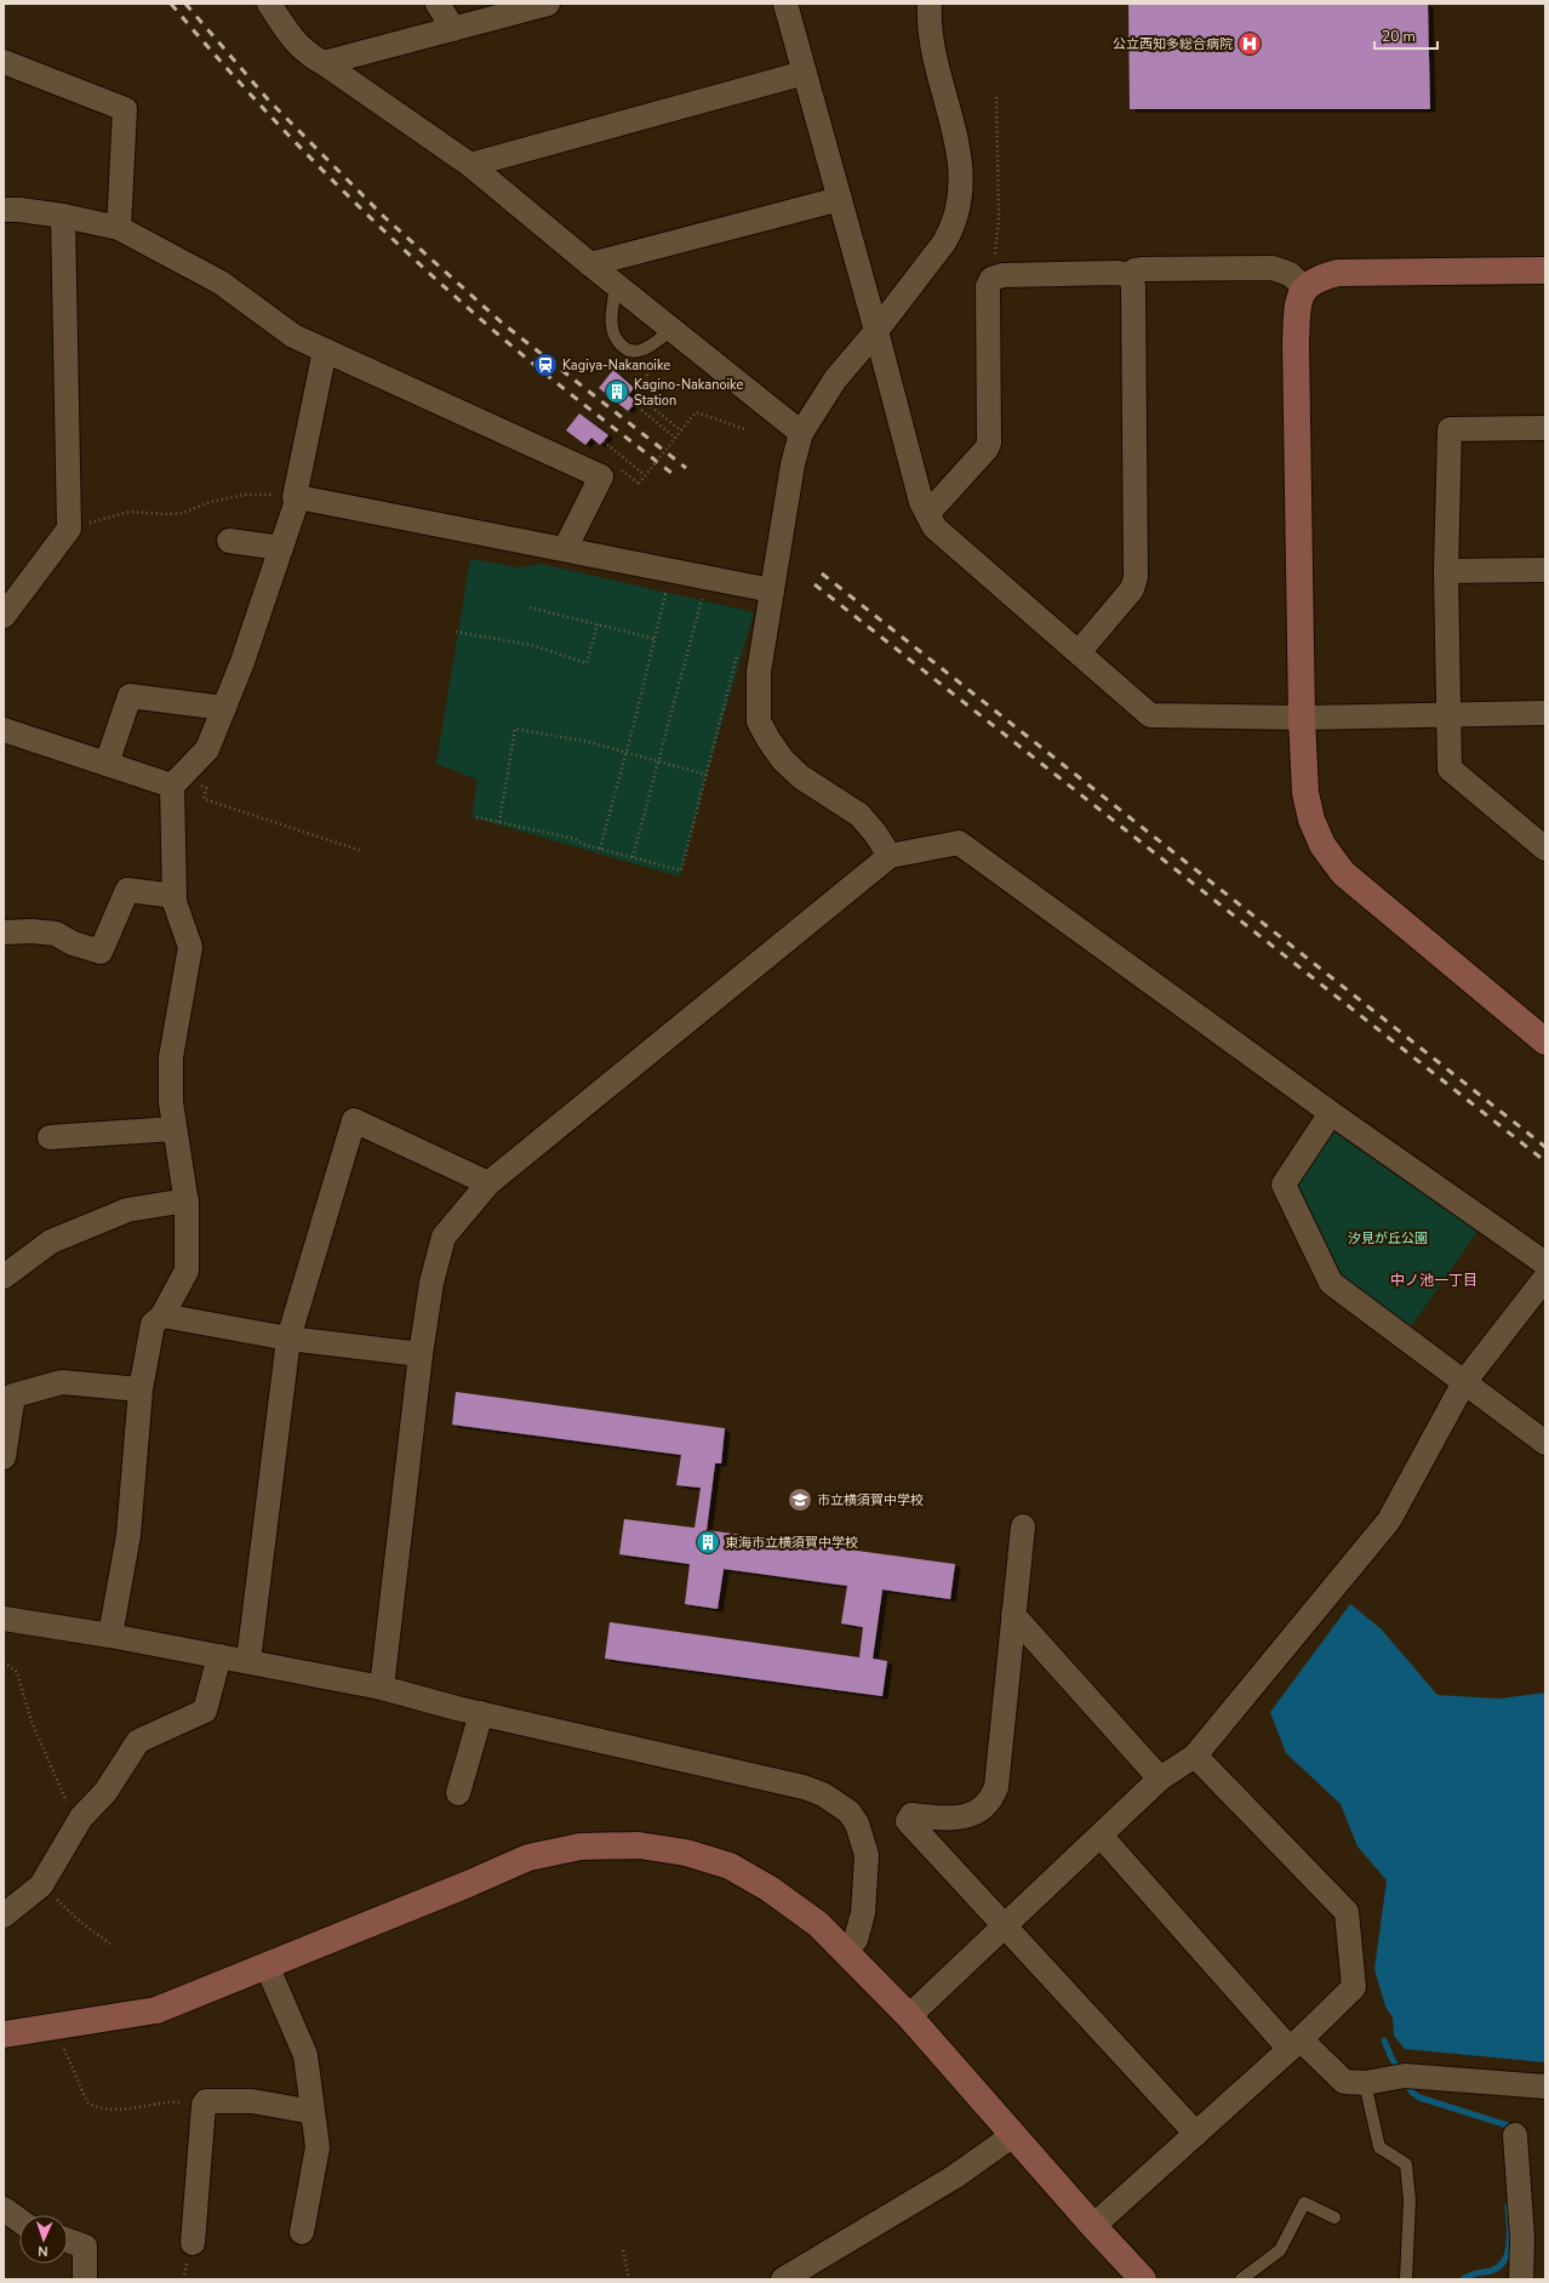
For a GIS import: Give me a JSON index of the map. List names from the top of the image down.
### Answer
{
  "districts": ["中ノ池一丁目"],
  "parks": ["汐見が丘公園"],
  "places": {
    "hospital": ["公立西知多総合病院"],
    "station": ["Kagiya-Nakanoike"],
    "building": ["Kagino-Nakanoike Station", "東海市立横須賀中学校"],
    "school or university": ["市立横須賀中学校"]
  },
  "scale_bar": "20 m",
  "north": "bottom"
}
